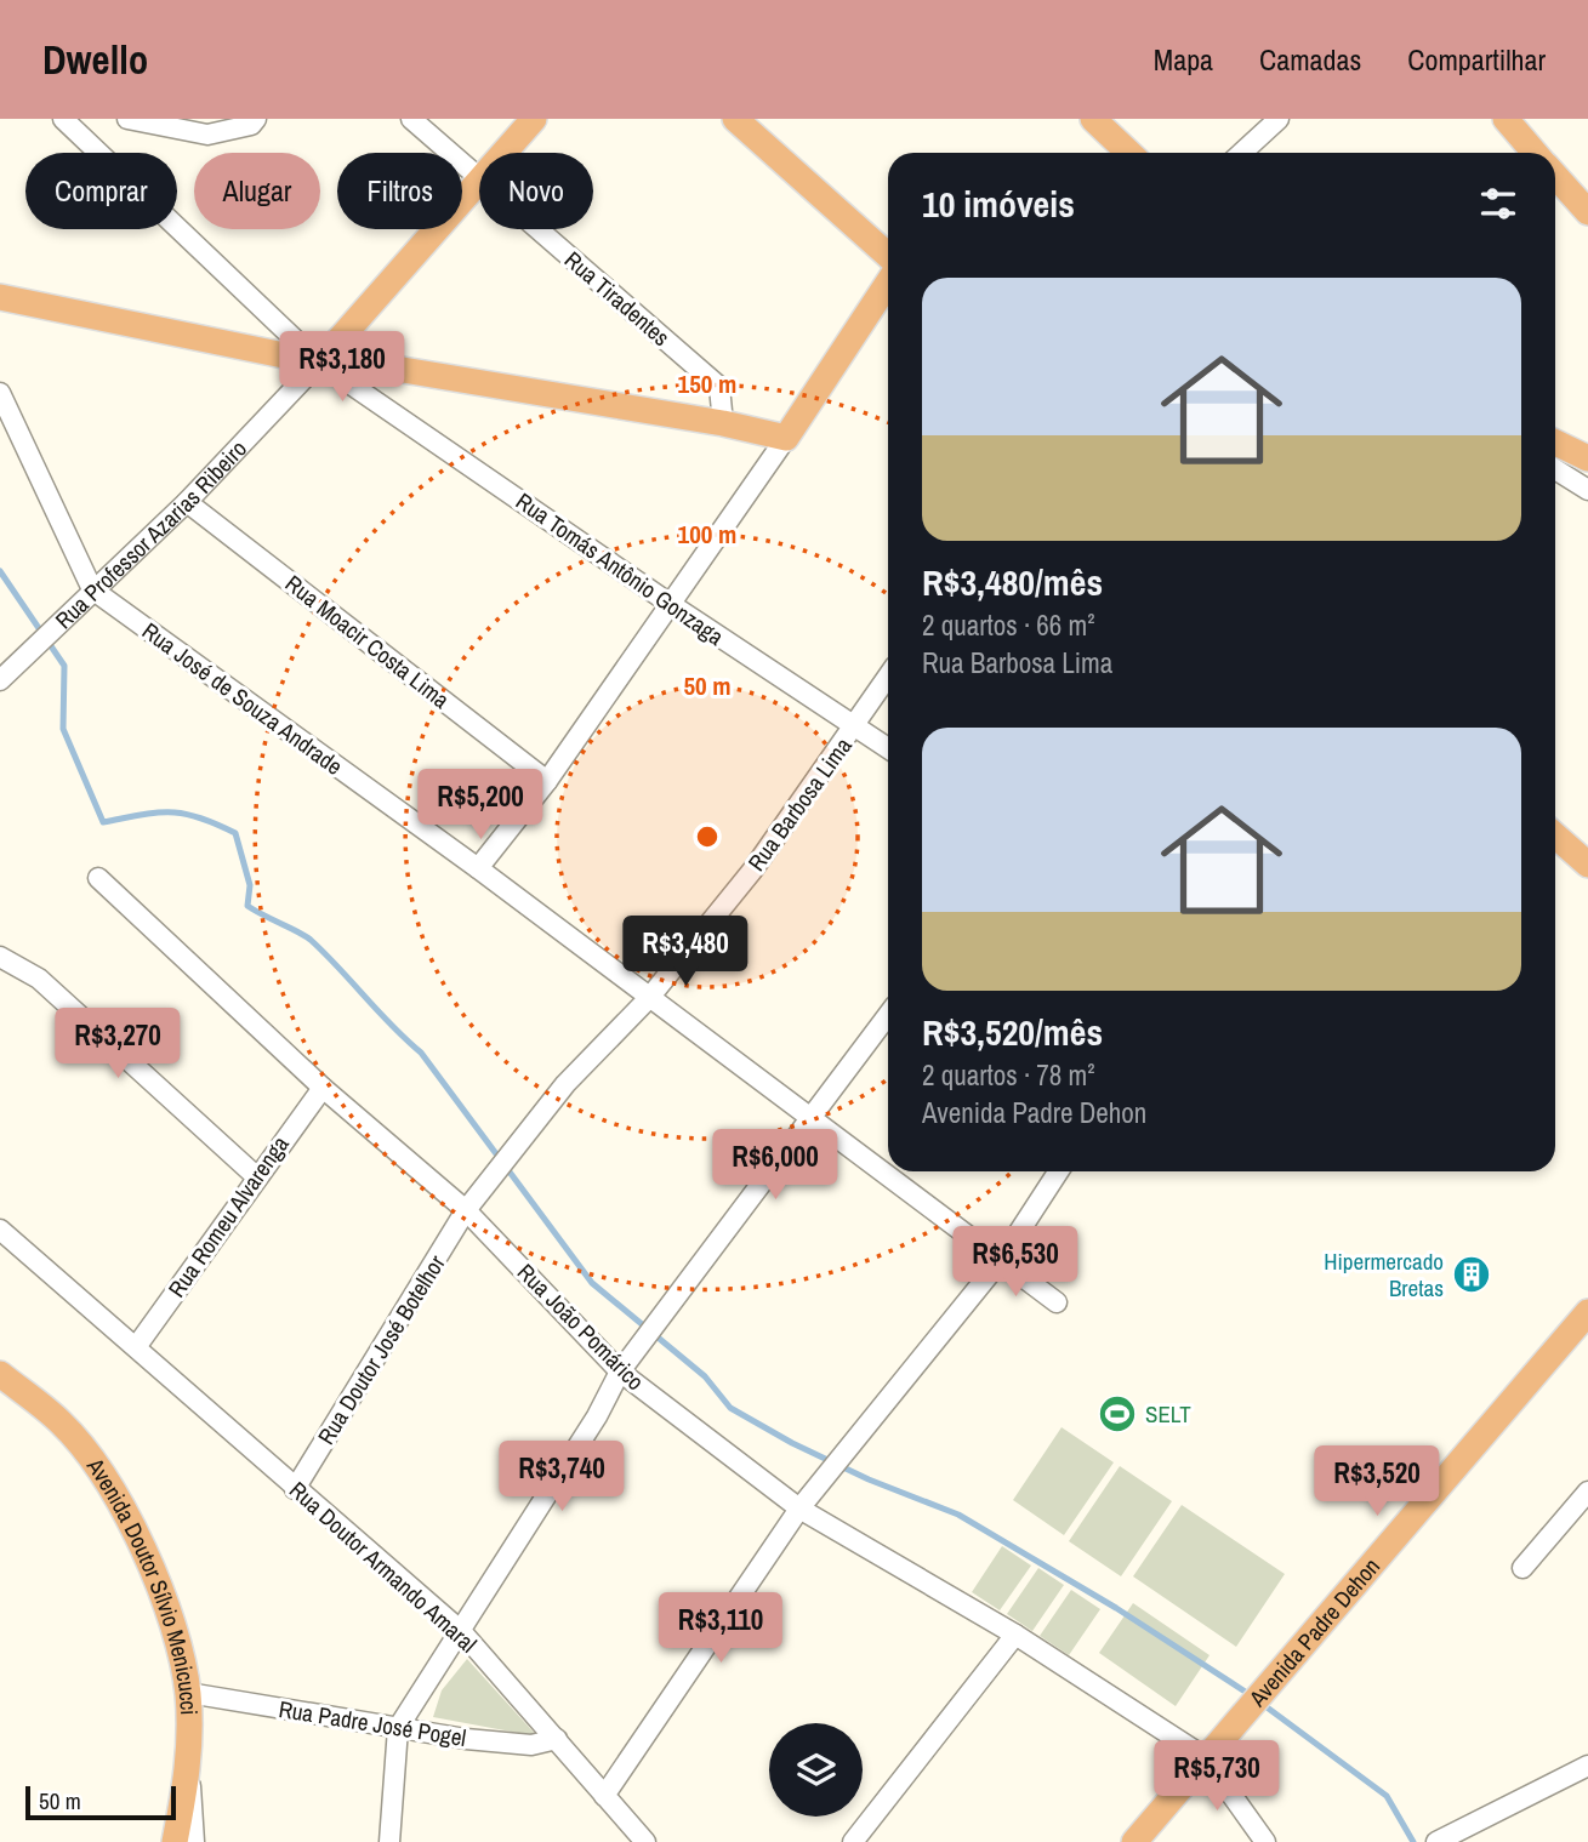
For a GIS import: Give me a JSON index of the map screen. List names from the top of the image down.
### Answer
{
  "streets": {
    "main road": ["Rua Professor Azarias Ribeiro", "Avenida Doutor Sílvio Menicucci", "Avenida Padre Dehon"],
    "street": [
      "Rua Tiradentes",
      "Rua Tomás Antônio Gonzaga",
      "Rua Moacir Costa Lima",
      "Rua José de Souza Andrade",
      "Rua Barbosa Lima",
      "Rua Romeu Alvarenga",
      "Rua João Pomárico",
      "Rua Doutor José Botelhor",
      "Rua Doutor Armando Amaral",
      "Rua Padre José Pogel"
    ]
  },
  "crossings": [
    ["Rua Professor Azarias Ribeiro", "Rua Tomás Antônio Gonzaga"],
    ["Rua Professor Azarias Ribeiro", "Rua Moacir Costa Lima"],
    ["Rua Professor Azarias Ribeiro", "Rua José de Souza Andrade"],
    ["Rua Tomás Antônio Gonzaga", "Rua Barbosa Lima"],
    ["Rua José de Souza Andrade", "Rua Barbosa Lima"],
    ["Rua Barbosa Lima", "Rua João Pomárico"],
    ["Rua Barbosa Lima", "Rua Doutor José Botelhor"],
    ["Rua Romeu Alvarenga", "Rua João Pomárico"],
    ["Rua Romeu Alvarenga", "Rua Doutor Armando Amaral"],
    ["Rua João Pomárico", "Rua Doutor José Botelhor"],
    ["Rua João Pomárico", "Avenida Padre Dehon"],
    ["Rua Doutor José Botelhor", "Rua Doutor Armando Amaral"],
    ["Rua Doutor Armando Amaral", "Rua Padre José Pogel"],
    ["Avenida Doutor Sílvio Menicucci", "Rua Padre José Pogel"]
  ],
  "places": {
    "building": ["Hipermercado Bretas"],
    "sports": ["SELT"]
  },
  "scale_bar": "50 m",
  "page": {
    "header": "Dwello",
    "nav": ["Mapa", "Camadas", "Compartilhar"],
    "chip": [
      "Comprar",
      "Alugar",
      "Filtros",
      "Novo"
    ],
    "heading": "10 imóveis",
    "list": [
      {
        "name": "R$3,480/mês",
        "note": "2 quartos · 66 m² · Rua Barbosa Lima"
      },
      {
        "name": "R$3,520/mês",
        "note": "2 quartos · 78 m² · Avenida Padre Dehon"
      }
    ],
    "price": [
      "R$3,180",
      "R$5,200",
      "R$3,480",
      "R$3,270",
      "R$6,000",
      "R$6,530",
      "R$3,740",
      "R$3,520",
      "R$3,110",
      "R$5,730"
    ],
    "scale": "50 m"
  },
  "rings": ["150 m", "100 m", "50 m"]
}
